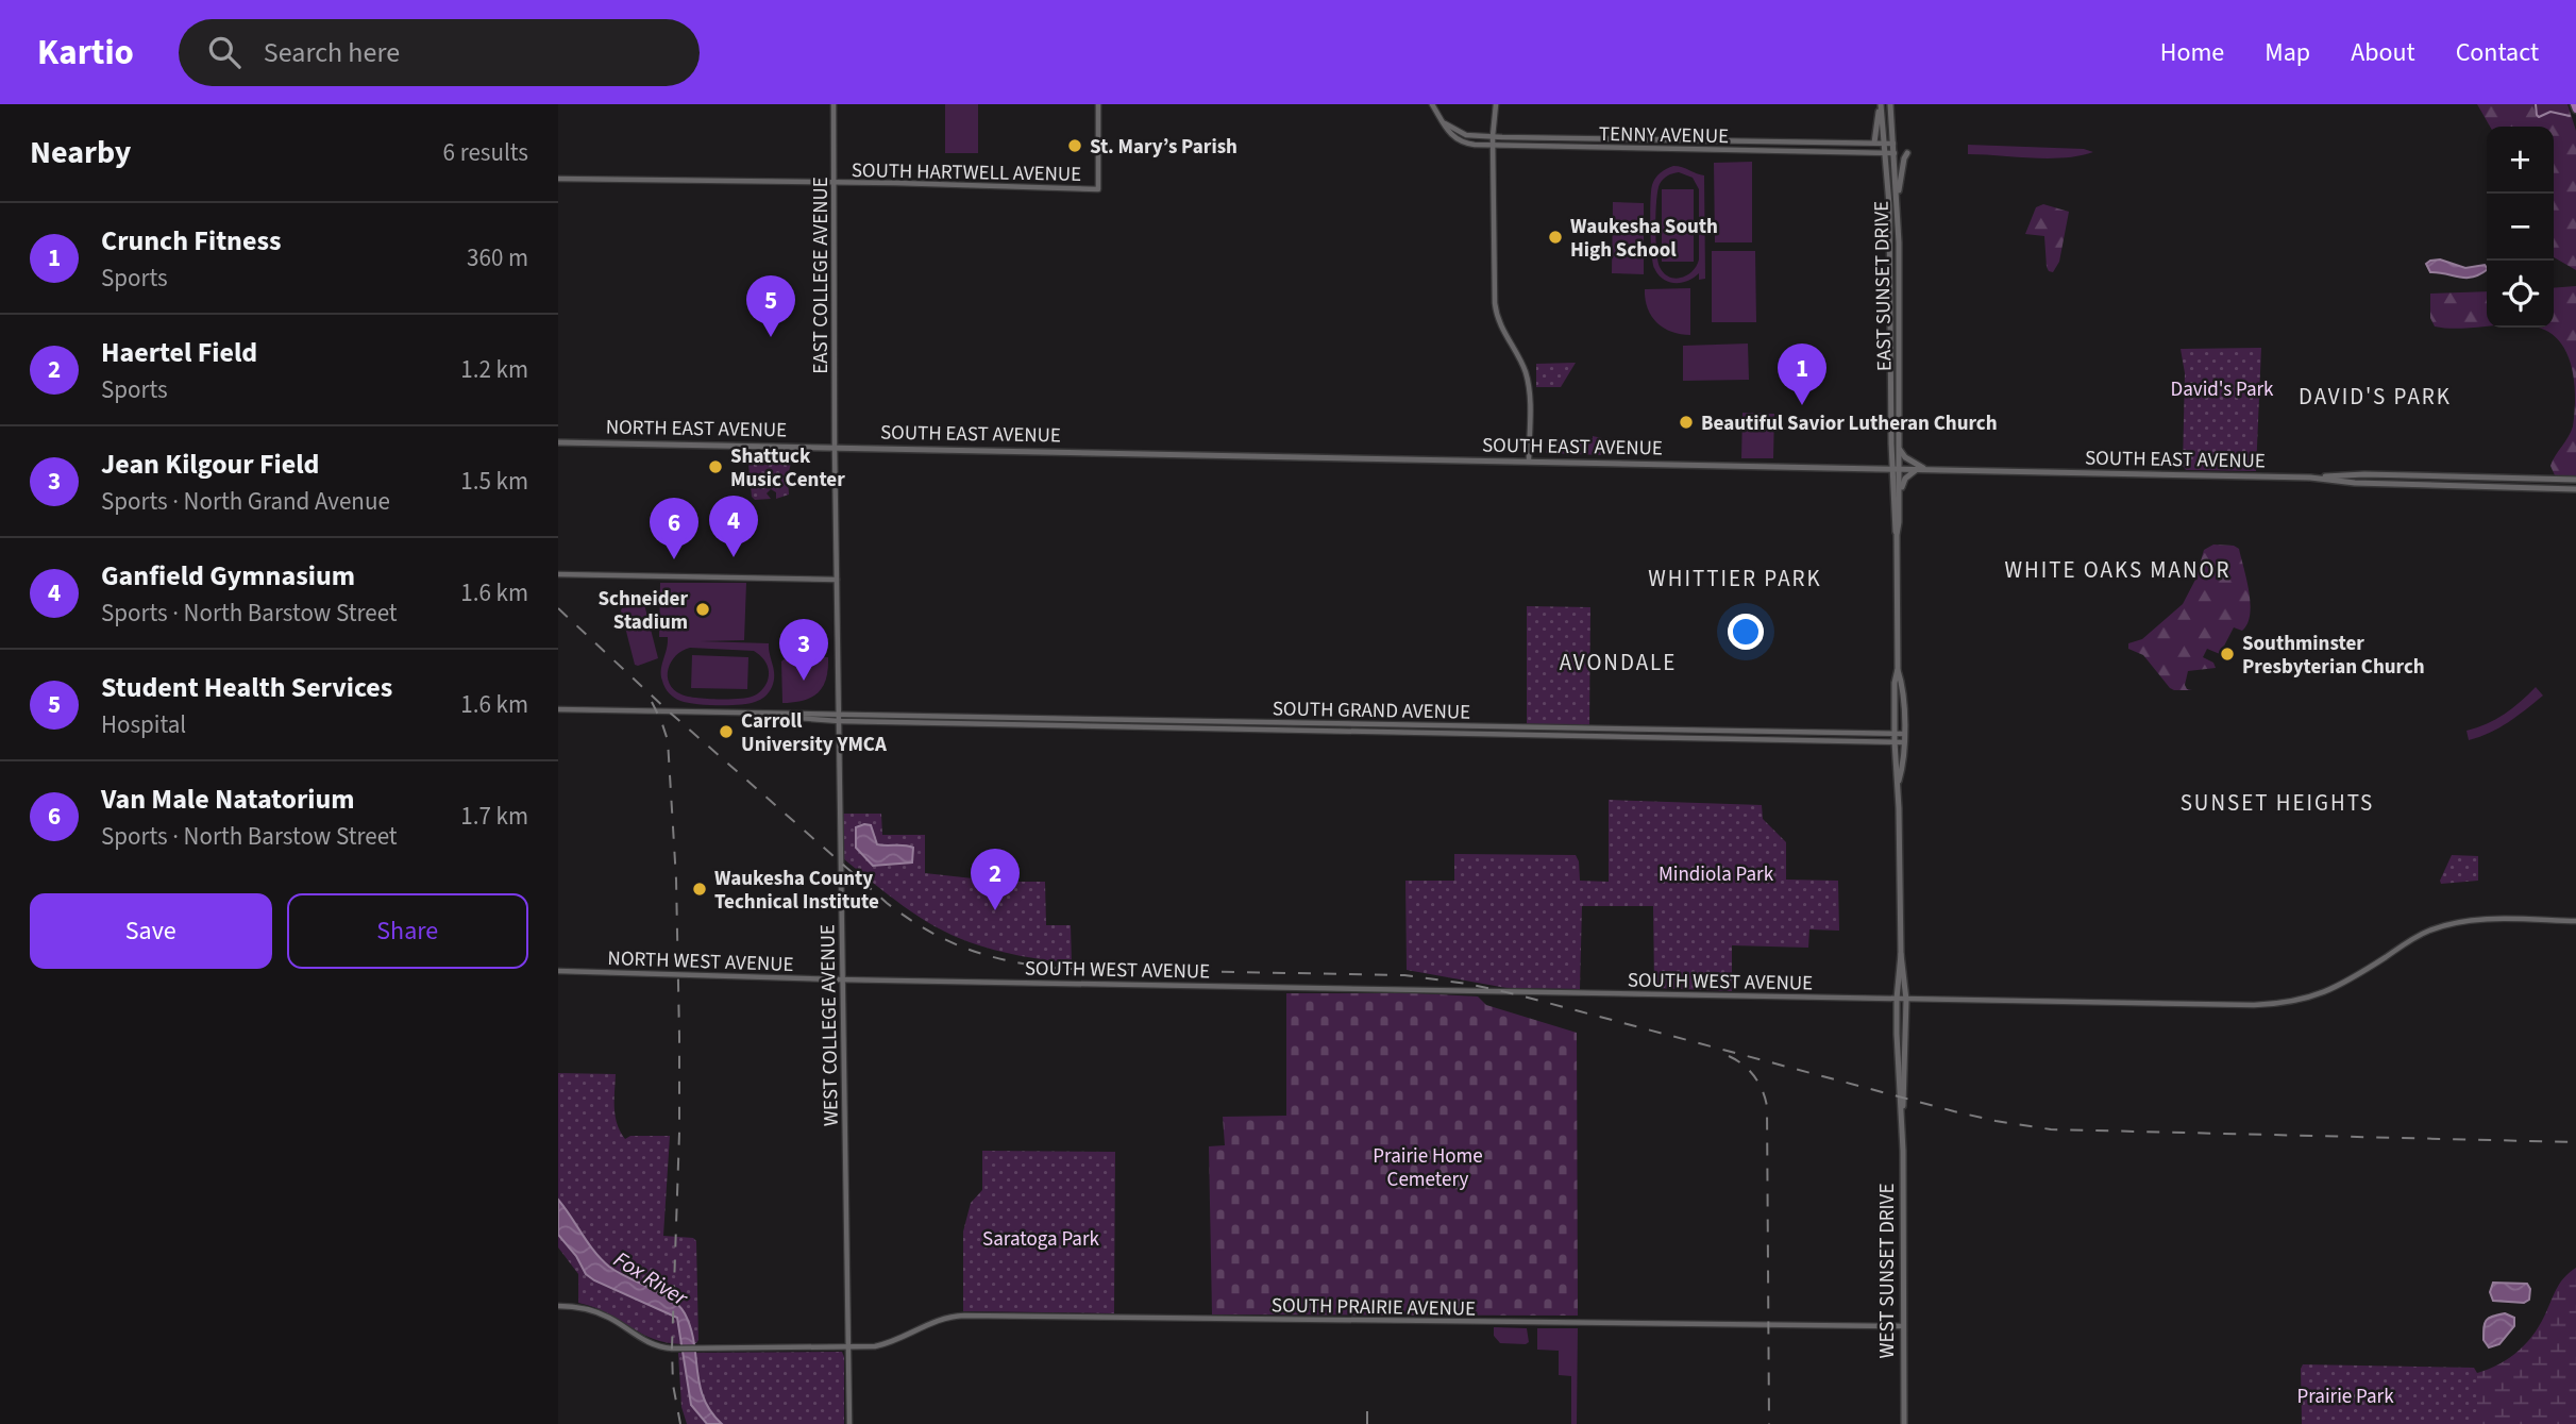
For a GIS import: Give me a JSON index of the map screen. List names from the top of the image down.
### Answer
{
  "streets": {
    "main road": [
      "EAST SUNSET DRIVE",
      "NORTH EAST AVENUE",
      "SOUTH EAST AVENUE",
      "WEST SUNSET DRIVE"
    ],
    "street": [
      "TENNY AVENUE",
      "SOUTH HARTWELL AVENUE",
      "EAST COLLEGE AVENUE",
      "SOUTH GRAND AVENUE",
      "NORTH WEST AVENUE",
      "SOUTH WEST AVENUE",
      "WEST COLLEGE AVENUE",
      "SOUTH PRAIRIE AVENUE"
    ]
  },
  "crossings": [
    ["TENNY AVENUE", "EAST SUNSET DRIVE"],
    ["SOUTH HARTWELL AVENUE", "EAST COLLEGE AVENUE"],
    ["EAST COLLEGE AVENUE", "NORTH EAST AVENUE"],
    ["EAST COLLEGE AVENUE", "SOUTH EAST AVENUE"],
    ["EAST COLLEGE AVENUE", "WEST COLLEGE AVENUE"],
    ["EAST SUNSET DRIVE", "SOUTH EAST AVENUE"],
    ["EAST SUNSET DRIVE", "WEST SUNSET DRIVE"],
    ["NORTH EAST AVENUE", "SOUTH EAST AVENUE"],
    ["NORTH EAST AVENUE", "WEST COLLEGE AVENUE"],
    ["SOUTH EAST AVENUE", "WEST COLLEGE AVENUE"],
    ["SOUTH EAST AVENUE", "WEST SUNSET DRIVE"],
    ["SOUTH GRAND AVENUE", "WEST COLLEGE AVENUE"],
    ["SOUTH GRAND AVENUE", "WEST SUNSET DRIVE"],
    ["NORTH WEST AVENUE", "SOUTH WEST AVENUE"],
    ["NORTH WEST AVENUE", "WEST COLLEGE AVENUE"],
    ["SOUTH WEST AVENUE", "WEST COLLEGE AVENUE"],
    ["SOUTH WEST AVENUE", "WEST SUNSET DRIVE"],
    ["WEST COLLEGE AVENUE", "SOUTH PRAIRIE AVENUE"],
    ["WEST SUNSET DRIVE", "SOUTH PRAIRIE AVENUE"]
  ],
  "districts": [
    "DAVID'S PARK",
    "WHITE OAKS MANOR",
    "WHITTIER PARK",
    "AVONDALE",
    "SUNSET HEIGHTS"
  ],
  "water": ["Fox River"],
  "parks": [
    "David's Park",
    "Mindiola Park",
    "Prairie Home Cemetery",
    "Saratoga Park",
    "Prairie Park"
  ],
  "places": [
    "St. Mary’s Parish",
    "Waukesha South High School",
    "Beautiful Savior Lutheran Church",
    "Shattuck Music Center",
    "Schneider Stadium",
    "Southminster Presbyterian Church",
    "Carroll University YMCA",
    "Waukesha County Technical Institute"
  ],
  "page": {
    "header": "Kartio",
    "search": "Search here",
    "nav": [
      "Home",
      "Map",
      "About",
      "Contact"
    ],
    "heading": ["Nearby", "6 results"],
    "map_buttons": ["+", "−"],
    "list": [
      {
        "mark": "1",
        "name": "Crunch Fitness",
        "note": "Sports",
        "value": "360 m"
      },
      {
        "mark": "2",
        "name": "Haertel Field",
        "note": "Sports",
        "value": "1.2 km"
      },
      {
        "mark": "3",
        "name": "Jean Kilgour Field",
        "note": "Sports · North Grand Avenue",
        "value": "1.5 km"
      },
      {
        "mark": "4",
        "name": "Ganfield Gymnasium",
        "note": "Sports · North Barstow Street",
        "value": "1.6 km"
      },
      {
        "mark": "5",
        "name": "Student Health Services",
        "note": "Hospital",
        "value": "1.6 km"
      },
      {
        "mark": "6",
        "name": "Van Male Natatorium",
        "note": "Sports · North Barstow Street",
        "value": "1.7 km"
      }
    ],
    "pins": [
      "5",
      "1",
      "4",
      "6",
      "3",
      "2"
    ],
    "buttons": ["Save", "Share"]
  }
}
